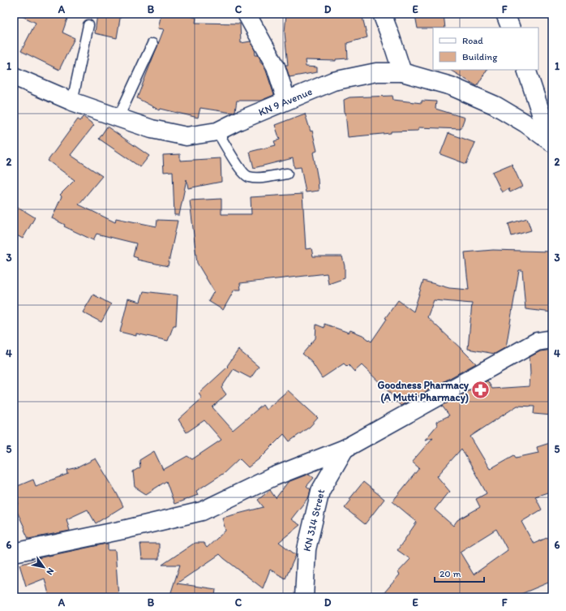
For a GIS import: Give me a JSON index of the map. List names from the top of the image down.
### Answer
{
  "streets": {
    "street": ["KN 9 Avenue", "KN 314 Street"]
  },
  "places": {
    "pharmacy": ["Goodness Pharmacy (A Mutti Pharmacy)"]
  },
  "legend": ["Road", "Building"],
  "scale_bar": "20 m",
  "north": "bottom right",
  "grid": {
    "columns": [
      "A",
      "B",
      "C",
      "D",
      "E",
      "F"
    ],
    "rows": [
      "1",
      "2",
      "3",
      "4",
      "5",
      "6"
    ]
  }
}
